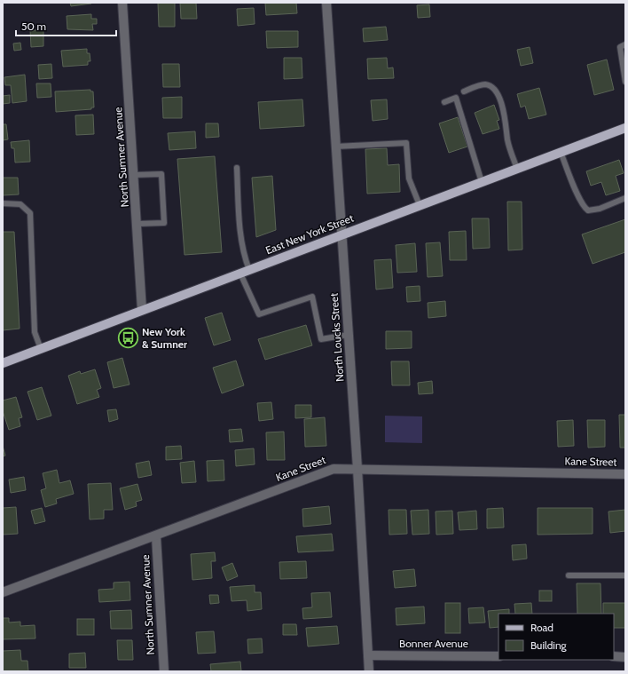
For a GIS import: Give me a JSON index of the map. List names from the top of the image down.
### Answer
{
  "streets": {
    "main road": ["East New York Street"],
    "street": [
      "North Sumner Avenue",
      "North Loucks Street",
      "Kane Street",
      "Bonner Avenue"
    ]
  },
  "crossings": [
    ["North Sumner Avenue", "East New York Street"],
    ["North Sumner Avenue", "Kane Street"],
    ["East New York Street", "North Loucks Street"],
    ["North Loucks Street", "Kane Street"],
    ["North Loucks Street", "Bonner Avenue"]
  ],
  "places": {
    "bus stop": ["New York & Sumner"]
  },
  "legend": ["Road", "Building"],
  "scale_bar": "50 m"
}
